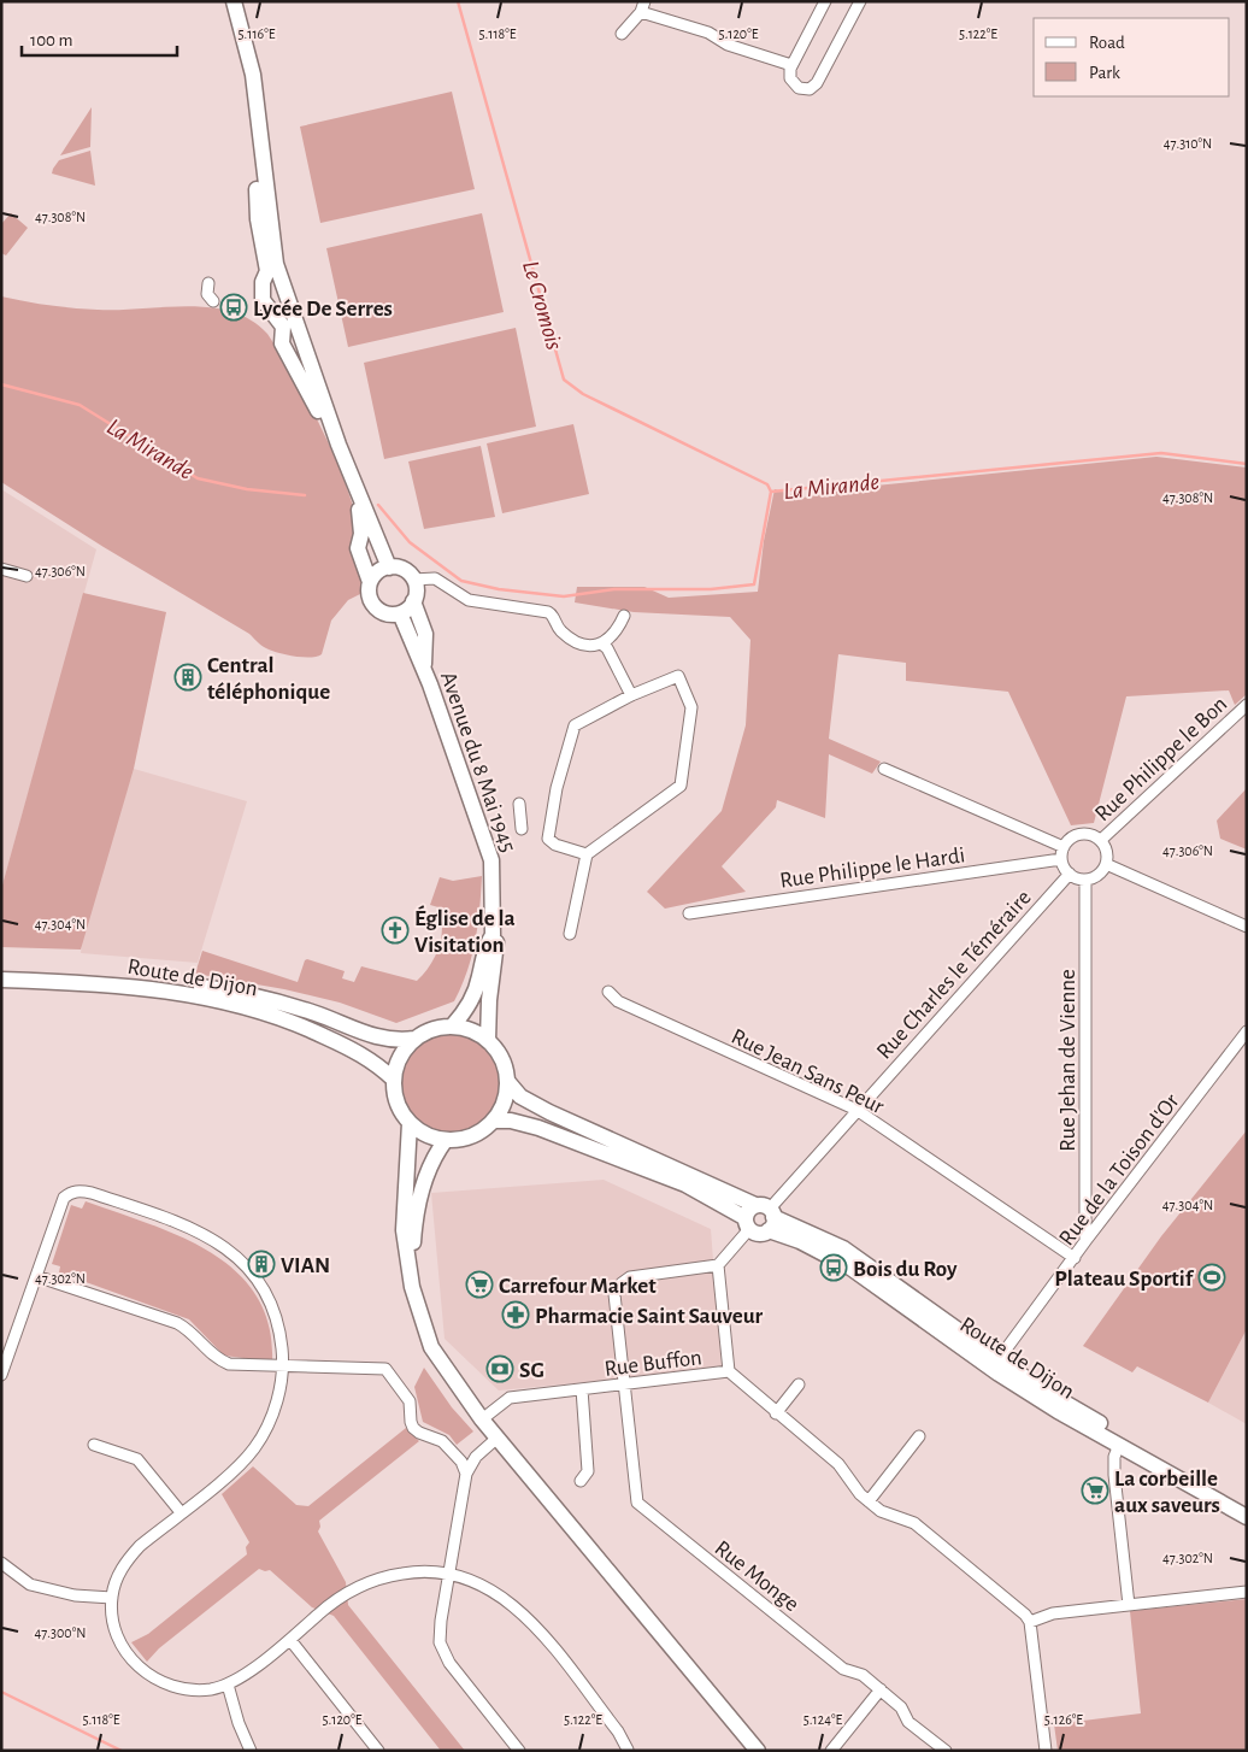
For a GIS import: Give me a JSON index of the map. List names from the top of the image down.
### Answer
{
  "streets": {
    "main road": ["Avenue du 8 Mai 1945", "Route de Dijon"],
    "street": [
      "Rue Philippe le Bon",
      "Rue Philippe le Hardi",
      "Rue Charles le Téméraire",
      "Rue Jehan de Vienne",
      "Rue Jean Sans Peur",
      "Rue de la Toison d'Or",
      "Rue Buffon",
      "Rue Monge"
    ]
  },
  "crossings": [
    ["Rue Philippe le Bon", "Rue Philippe le Hardi"],
    ["Rue Philippe le Bon", "Rue Charles le Téméraire"],
    ["Rue Philippe le Bon", "Rue Jehan de Vienne"],
    ["Avenue du 8 Mai 1945", "Route de Dijon"],
    ["Rue Philippe le Hardi", "Rue Charles le Téméraire"],
    ["Rue Philippe le Hardi", "Rue Jehan de Vienne"],
    ["Rue Charles le Téméraire", "Route de Dijon"],
    ["Rue Charles le Téméraire", "Rue Jehan de Vienne"],
    ["Rue Charles le Téméraire", "Rue Jean Sans Peur"],
    ["Route de Dijon", "Rue de la Toison d'Or"],
    ["Rue Jehan de Vienne", "Rue de la Toison d'Or"],
    ["Rue Jean Sans Peur", "Rue de la Toison d'Or"],
    ["Rue Buffon", "Rue Monge"]
  ],
  "water": ["Le Cromois", "La Mirande"],
  "places": {
    "bus stop": ["Lycée De Serres", "Bois du Roy"],
    "building": ["Central téléphonique", "VIAN"],
    "church": ["Église de la Visitation"],
    "sports": ["Plateau Sportif"],
    "supermarket": ["Carrefour Market", "La corbeille aux saveurs"],
    "pharmacy": ["Pharmacie Saint Sauveur"],
    "bank": ["SG"]
  },
  "legend": ["Road", "Park"],
  "scale_bar": "100 m",
  "coordinates": [
    "5.116°E",
    "5.118°E",
    "5.120°E",
    "5.122°E",
    "47.310°N",
    "47.308°N",
    "47.306°N",
    "47.304°N",
    "47.302°N",
    "47.300°N",
    "5.124°E",
    "5.126°E"
  ]
}
